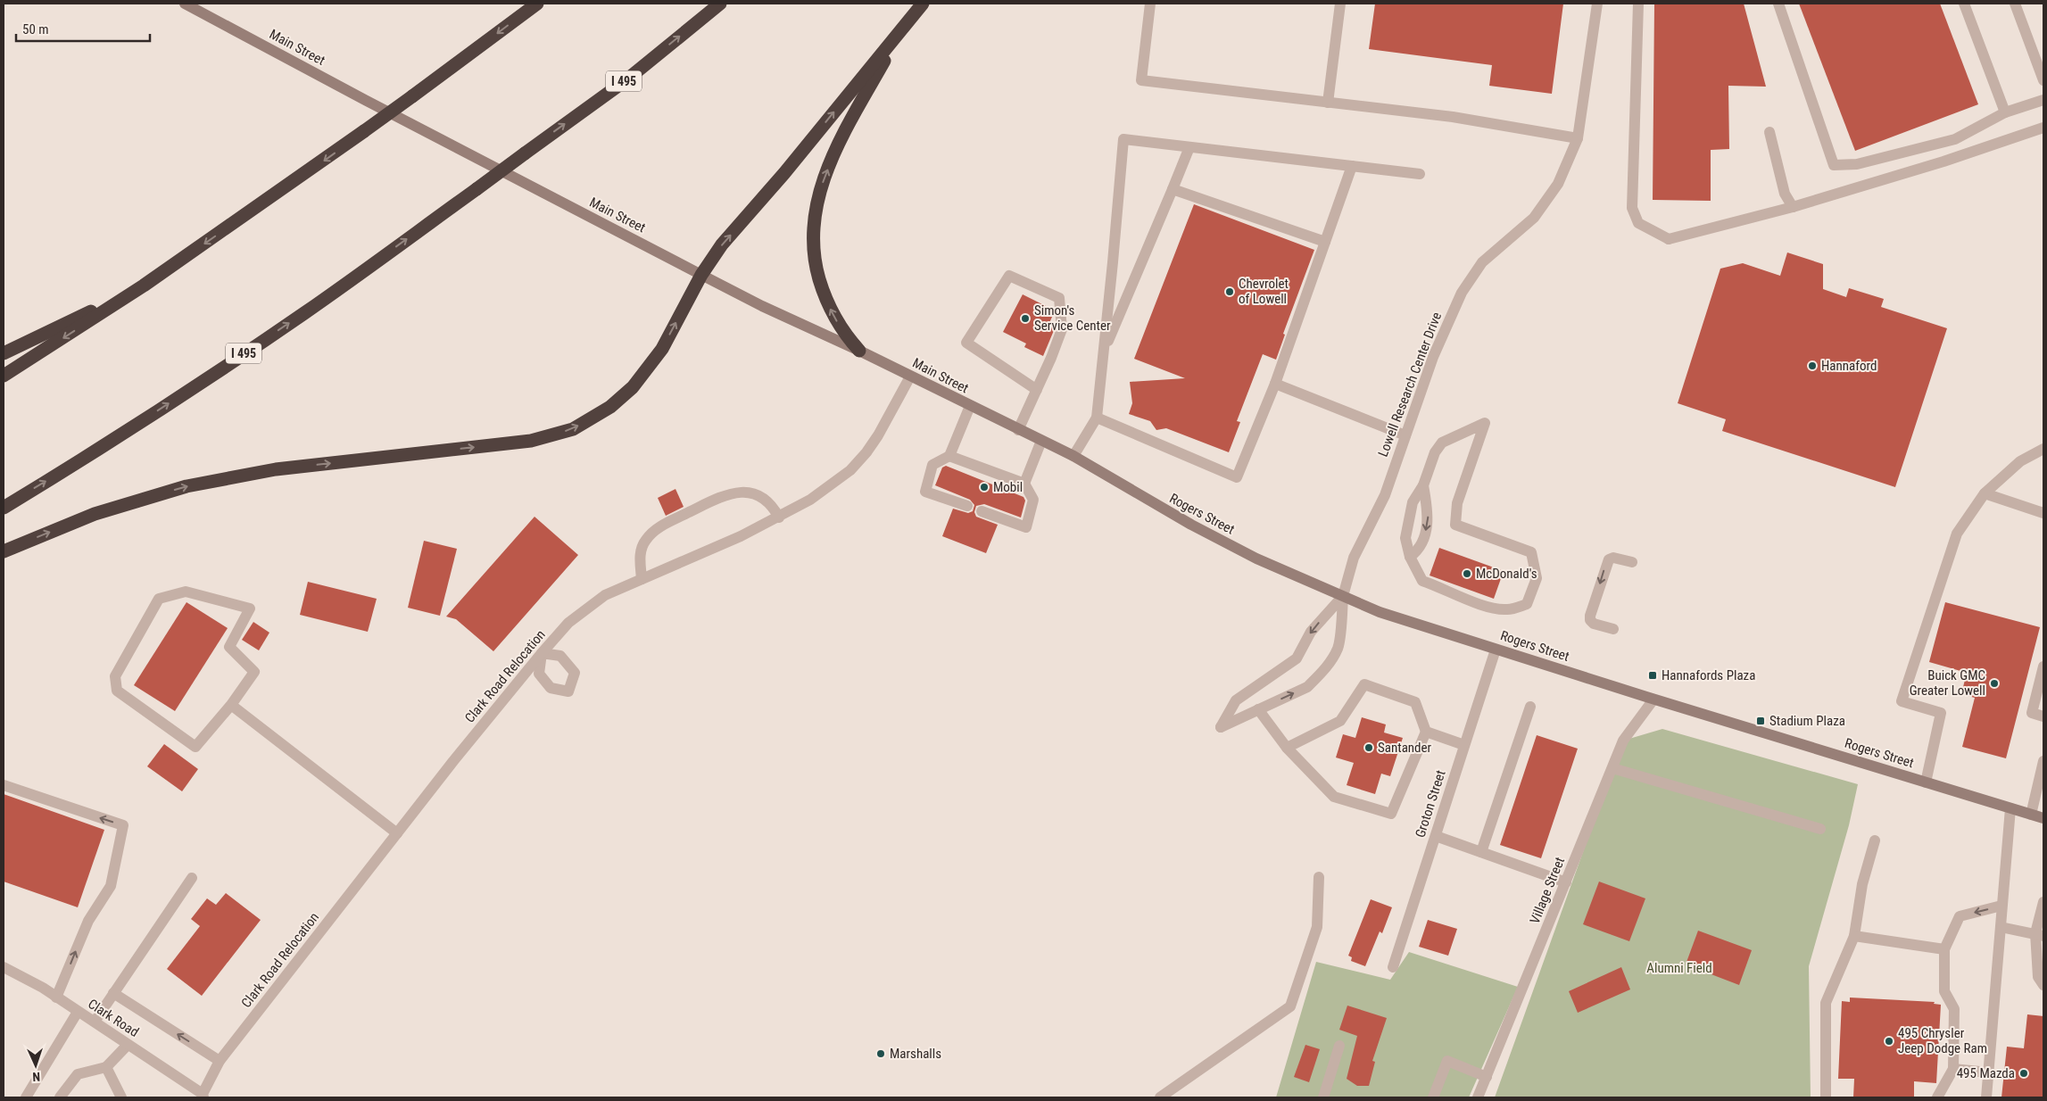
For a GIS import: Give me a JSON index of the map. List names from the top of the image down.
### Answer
{
  "streets": {
    "highway": ["I 495"],
    "main road": ["Main Street", "Rogers Street"],
    "street": [
      "Lowell Research Center Drive",
      "Clark Road Relocation",
      "Groton Street",
      "Village Street",
      "Clark Road"
    ]
  },
  "crossings": [
    ["Main Street", "Rogers Street"],
    ["Main Street", "Clark Road Relocation"],
    ["Lowell Research Center Drive", "Rogers Street"],
    ["Rogers Street", "Groton Street"],
    ["Rogers Street", "Village Street"],
    ["Clark Road Relocation", "Clark Road"]
  ],
  "parks": ["Alumni Field"],
  "places": {
    "other": [
      "Chevrolet of Lowell",
      "Simon's Service Center",
      "Hannaford",
      "Mobil",
      "McDonald's",
      "Buick GMC Greater Lowell",
      "Santander",
      "495 Chrysler Jeep Dodge Ram",
      "Marshalls",
      "495 Mazda"
    ],
    "transit": ["Hannafords Plaza", "Stadium Plaza"]
  },
  "scale_bar": "50 m",
  "north": "bottom"
}
